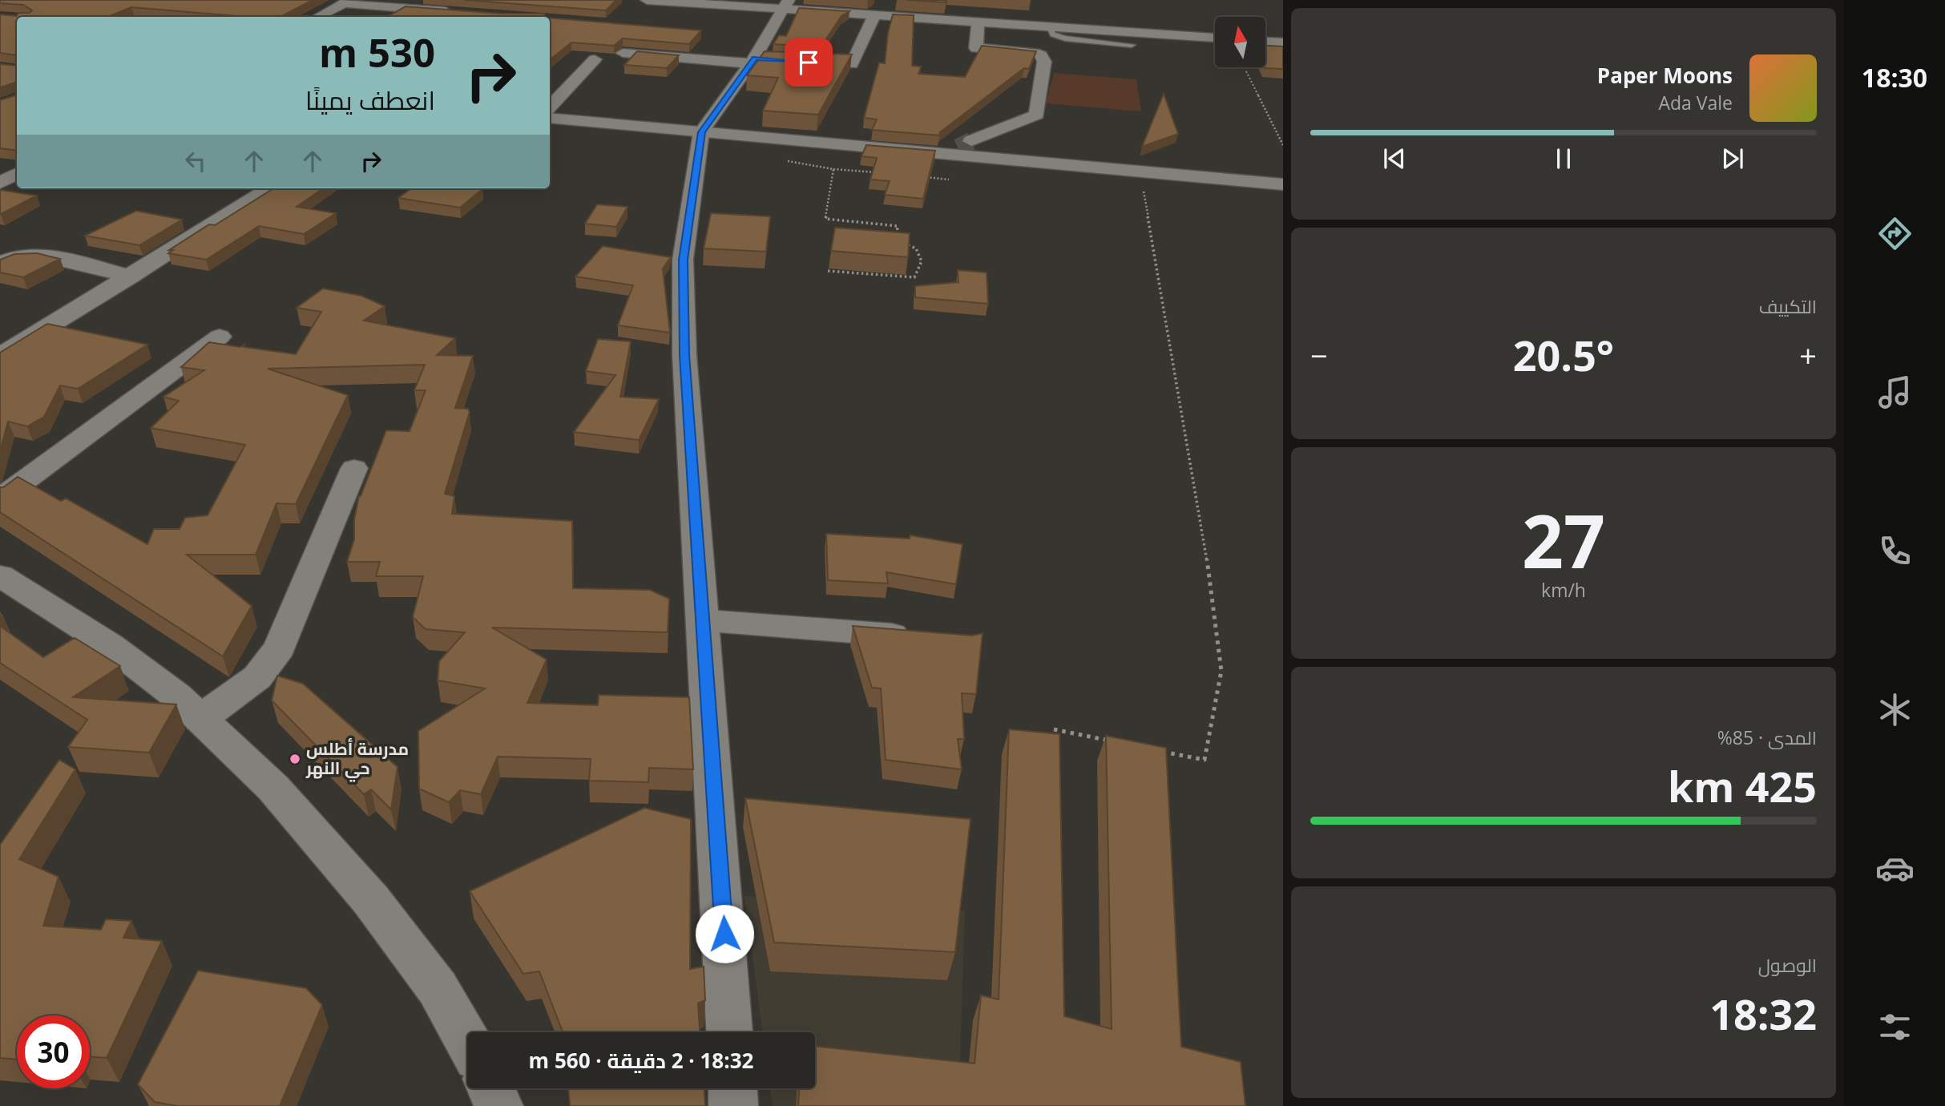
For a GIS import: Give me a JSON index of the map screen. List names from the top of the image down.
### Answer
{
  "places": ["مدرسة أطلس حي النهر"],
  "north": "top",
  "page": {
    "tabs": "18:30",
    "turn": ["530 m", "انعطف يمينًا"],
    "song": ["Paper Moons", "Ada Vale"],
    "tile": [
      "التكييف",
      ["27", "km/h"],
      ["المدى · 85%", "425 km"],
      ["الوصول", "18:32"]
    ],
    "heat": ["−", "20.5°", "+"],
    "limit": "30",
    "trip": "18:32 · 2 دقيقة · 560 m"
  }
}
